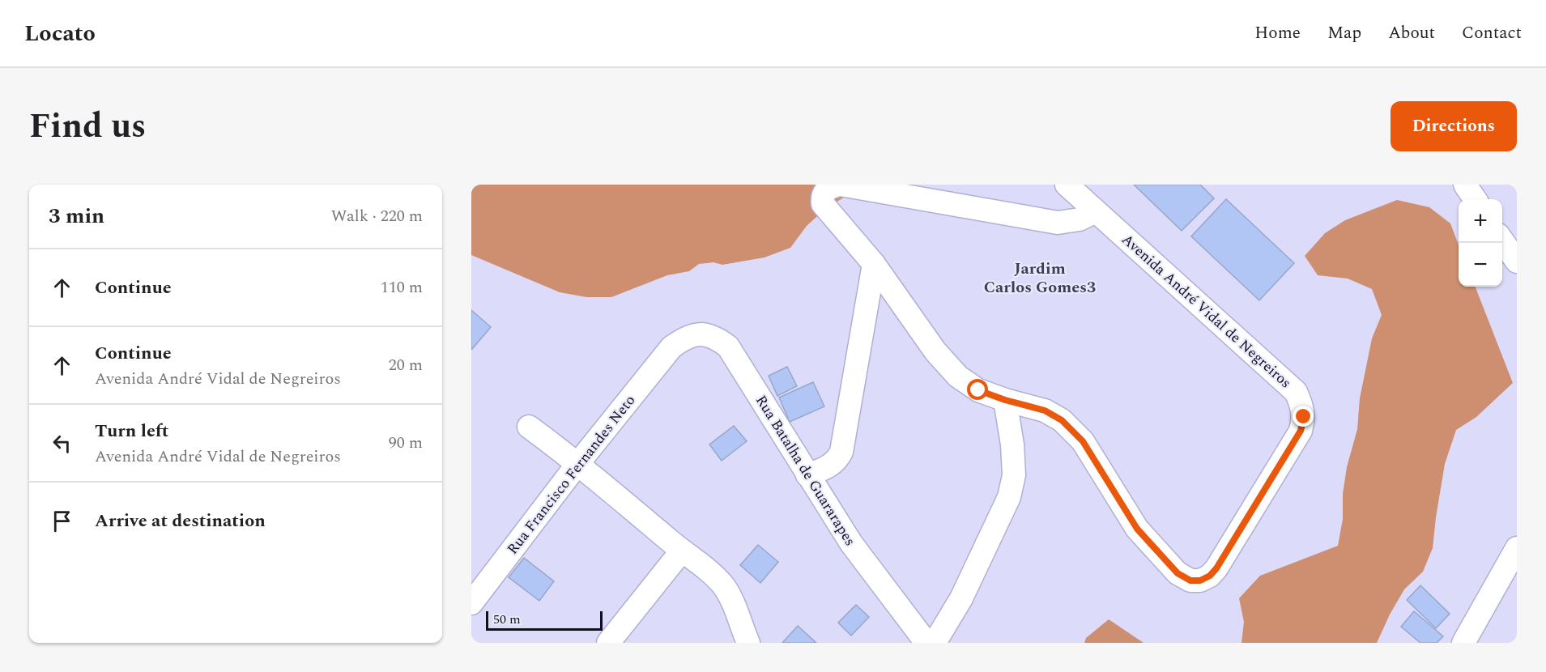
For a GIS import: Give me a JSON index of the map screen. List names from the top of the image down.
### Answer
{
  "streets": {
    "street": ["Avenida André Vidal de Negreiros", "Rua Batalha de Guararapes", "Rua Francisco Fernandes Neto"]
  },
  "crossings": [
    ["Rua Batalha de Guararapes", "Rua Francisco Fernandes Neto"]
  ],
  "districts": ["Jardim Carlos Gomes3"],
  "scale_bar": "50 m",
  "page": {
    "header": "Locato",
    "nav": [
      "Home",
      "Map",
      "About",
      "Contact"
    ],
    "title": "Find us",
    "buttons": "Directions",
    "heading": ["3 min", "Walk · 220 m"],
    "map_buttons": ["+", "−"],
    "list": [
      ["Continue", "110 m"],
      ["Continue", "Avenida André Vidal de Negreiros", "20 m"],
      ["Turn left", "Avenida André Vidal de Negreiros", "90 m"],
      "Arrive at destination"
    ],
    "scale": "50 m"
  }
}
